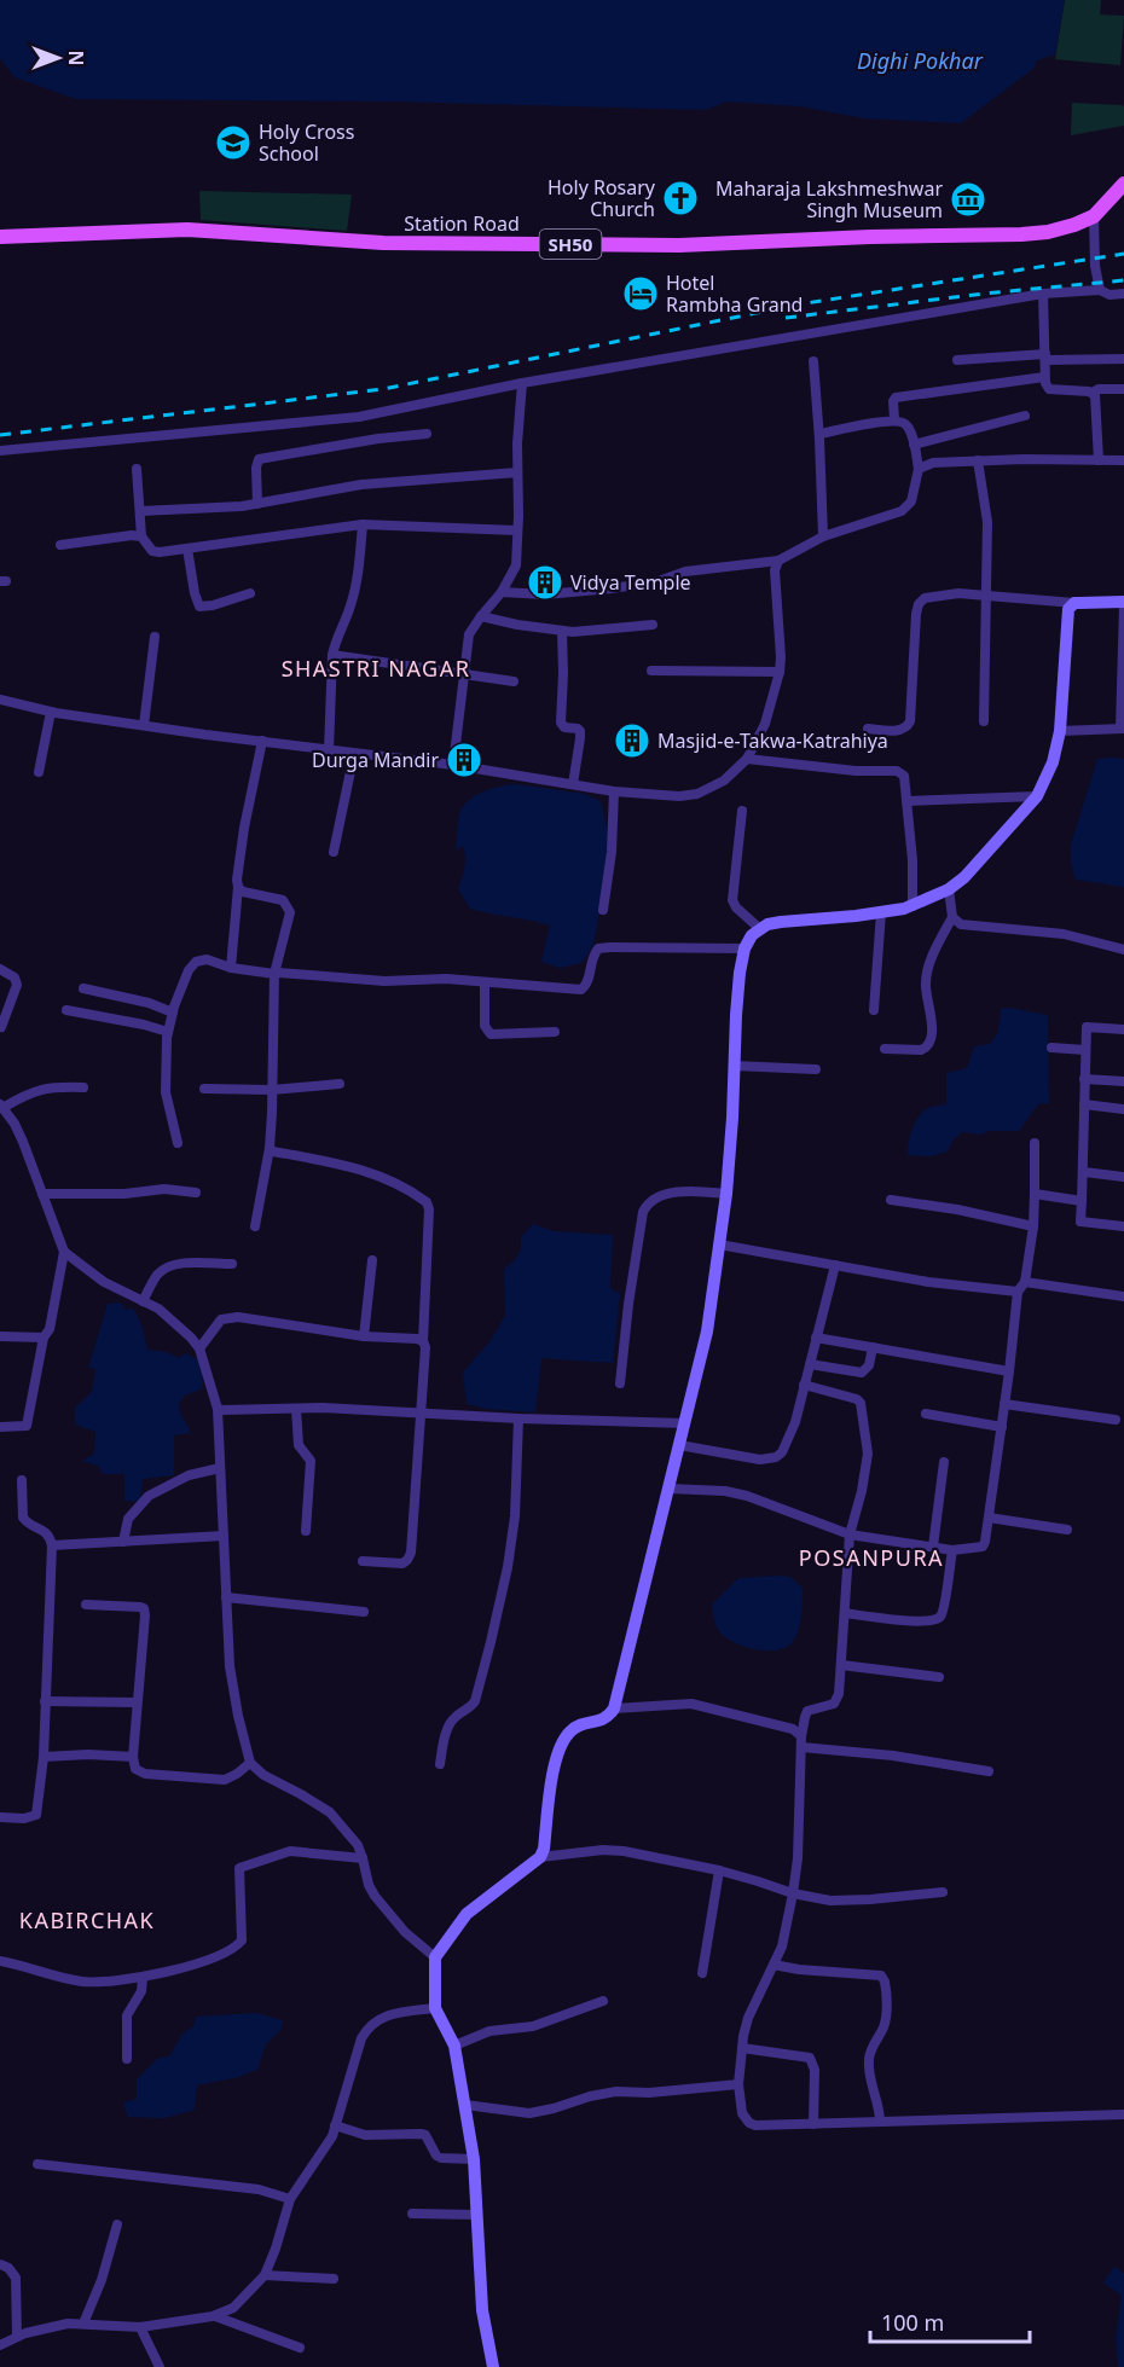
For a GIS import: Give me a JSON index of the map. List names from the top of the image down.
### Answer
{
  "streets": {
    "main road": ["Station Road", "SH50"]
  },
  "districts": ["SHASTRI NAGAR", "POSANPURA", "KABIRCHAK"],
  "water": ["Dighi Pokhar"],
  "places": {
    "school or university": ["Holy Cross School"],
    "church": ["Holy Rosary Church"],
    "museum": ["Maharaja Lakshmeshwar Singh Museum"],
    "hotel": ["Hotel Rambha Grand"],
    "building": ["Vidya Temple", "Masjid-e-Takwa-Katrahiya", "Durga Mandir"]
  },
  "scale_bar": "100 m",
  "north": "right"
}
